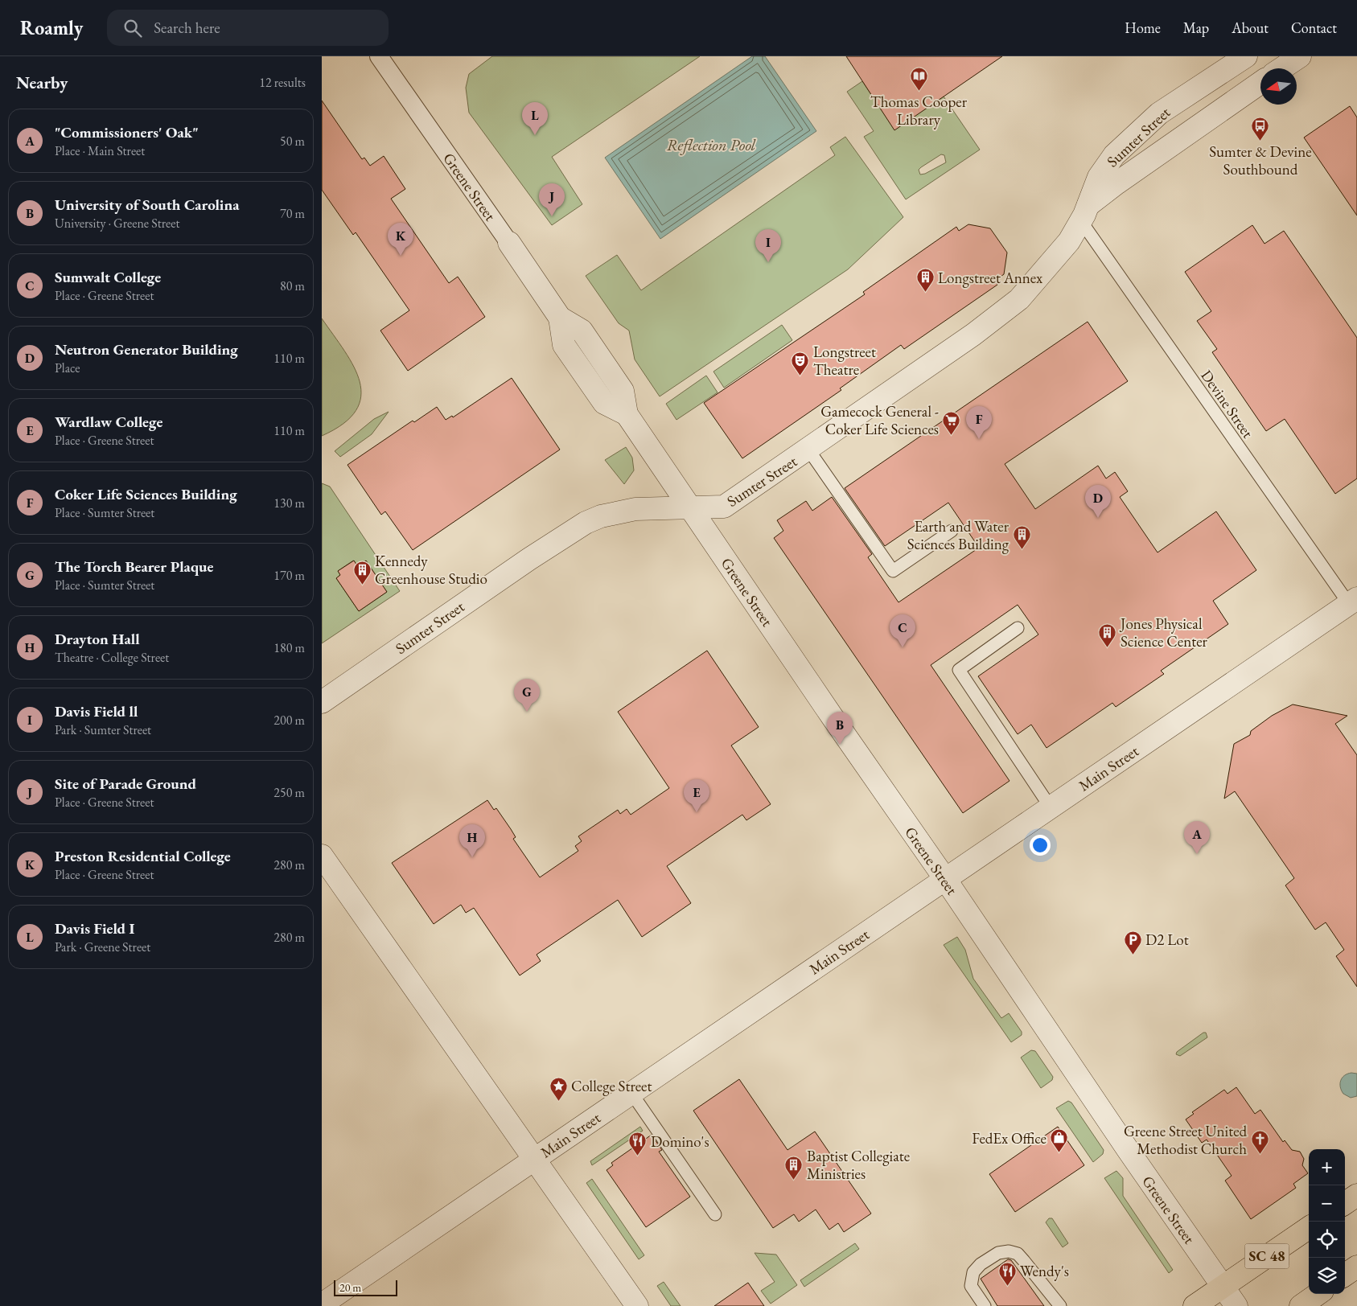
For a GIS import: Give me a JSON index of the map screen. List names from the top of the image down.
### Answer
{
  "streets": {
    "main road": ["SC 48"],
    "street": ["Sumter Street", "Greene Street", "Main Street"],
    "lane": ["Devine Street"]
  },
  "crossings": [
    ["Sumter Street", "Greene Street"],
    ["Sumter Street", "Devine Street"],
    ["Greene Street", "Main Street"],
    ["Greene Street", "SC 48"],
    ["Devine Street", "Main Street"]
  ],
  "water": ["Reflection Pool"],
  "places": {
    "library": ["Thomas Cooper Library"],
    "bus stop": ["Sumter & Devine Southbound"],
    "building": [
      "Longstreet Annex",
      "Earth and Water Sciences Building",
      "Kennedy Greenhouse Studio",
      "Jones Physical Science Center",
      "Baptist Collegiate Ministries"
    ],
    "theatre": ["Longstreet Theatre"],
    "supermarket": ["Gamecock General - Coker Life Sciences"],
    "parking": ["D2 Lot"],
    "place": ["College Street"],
    "shop": ["FedEx Office"],
    "church": ["Greene Street United Methodist Church"],
    "restaurant": ["Domino's", "Wendy's"]
  },
  "scale_bar": "20 m",
  "north": "left",
  "page": {
    "header": "Roamly",
    "search": "Search here",
    "nav": [
      "Home",
      "Map",
      "About",
      "Contact"
    ],
    "heading": ["Nearby", "12 results"],
    "pins": [
      "L",
      "J",
      "K",
      "I",
      "F",
      "D",
      "C",
      "G",
      "B",
      "E",
      "A",
      "H"
    ],
    "list": [
      {
        "mark": "A",
        "name": "\"Commissioners' Oak\"",
        "note": "Place · Main Street",
        "value": "50 m"
      },
      {
        "mark": "B",
        "name": "University of South Carolina",
        "note": "University · Greene Street",
        "value": "70 m"
      },
      {
        "mark": "C",
        "name": "Sumwalt College",
        "note": "Place · Greene Street",
        "value": "80 m"
      },
      {
        "mark": "D",
        "name": "Neutron Generator Building",
        "note": "Place",
        "value": "110 m"
      },
      {
        "mark": "E",
        "name": "Wardlaw College",
        "note": "Place · Greene Street",
        "value": "110 m"
      },
      {
        "mark": "F",
        "name": "Coker Life Sciences Building",
        "note": "Place · Sumter Street",
        "value": "130 m"
      },
      {
        "mark": "G",
        "name": "The Torch Bearer Plaque",
        "note": "Place · Sumter Street",
        "value": "170 m"
      },
      {
        "mark": "H",
        "name": "Drayton Hall",
        "note": "Theatre · College Street",
        "value": "180 m"
      },
      {
        "mark": "I",
        "name": "Davis Field ll",
        "note": "Park · Sumter Street",
        "value": "200 m"
      },
      {
        "mark": "J",
        "name": "Site of Parade Ground",
        "note": "Place · Greene Street",
        "value": "250 m"
      },
      {
        "mark": "K",
        "name": "Preston Residential College",
        "note": "Place · Greene Street",
        "value": "280 m"
      },
      {
        "mark": "L",
        "name": "Davis Field I",
        "note": "Park · Greene Street",
        "value": "280 m"
      }
    ],
    "map_buttons": ["+", "−"],
    "scale": "20 m"
  }
}
